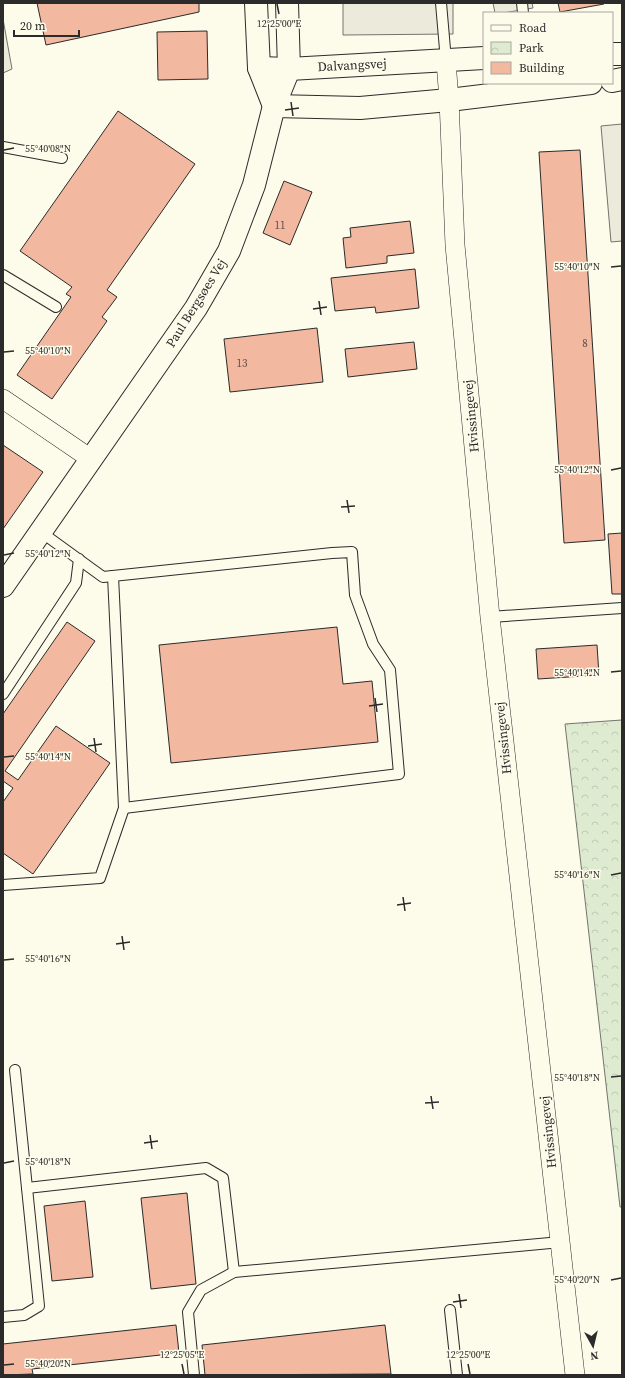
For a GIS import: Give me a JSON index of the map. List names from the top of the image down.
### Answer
{
  "streets": {
    "street": ["Dalvangsvej", "Paul Bergsøes Vej", "Hvissingevej"]
  },
  "crossings": [
    ["Dalvangsvej", "Paul Bergsøes Vej"]
  ],
  "house_numbers": ["11", "8", "13"],
  "legend": ["Road", "Park", "Building"],
  "scale_bar": "20 m",
  "north": "bottom",
  "coordinates": [
    "12°25'00\"E",
    "55°40'08\"N",
    "55°40'10\"N",
    "55°40'12\"N",
    "55°40'14\"N",
    "55°40'16\"N",
    "55°40'18\"N",
    "55°40'20\"N",
    "12°25'05\"E"
  ]
}
